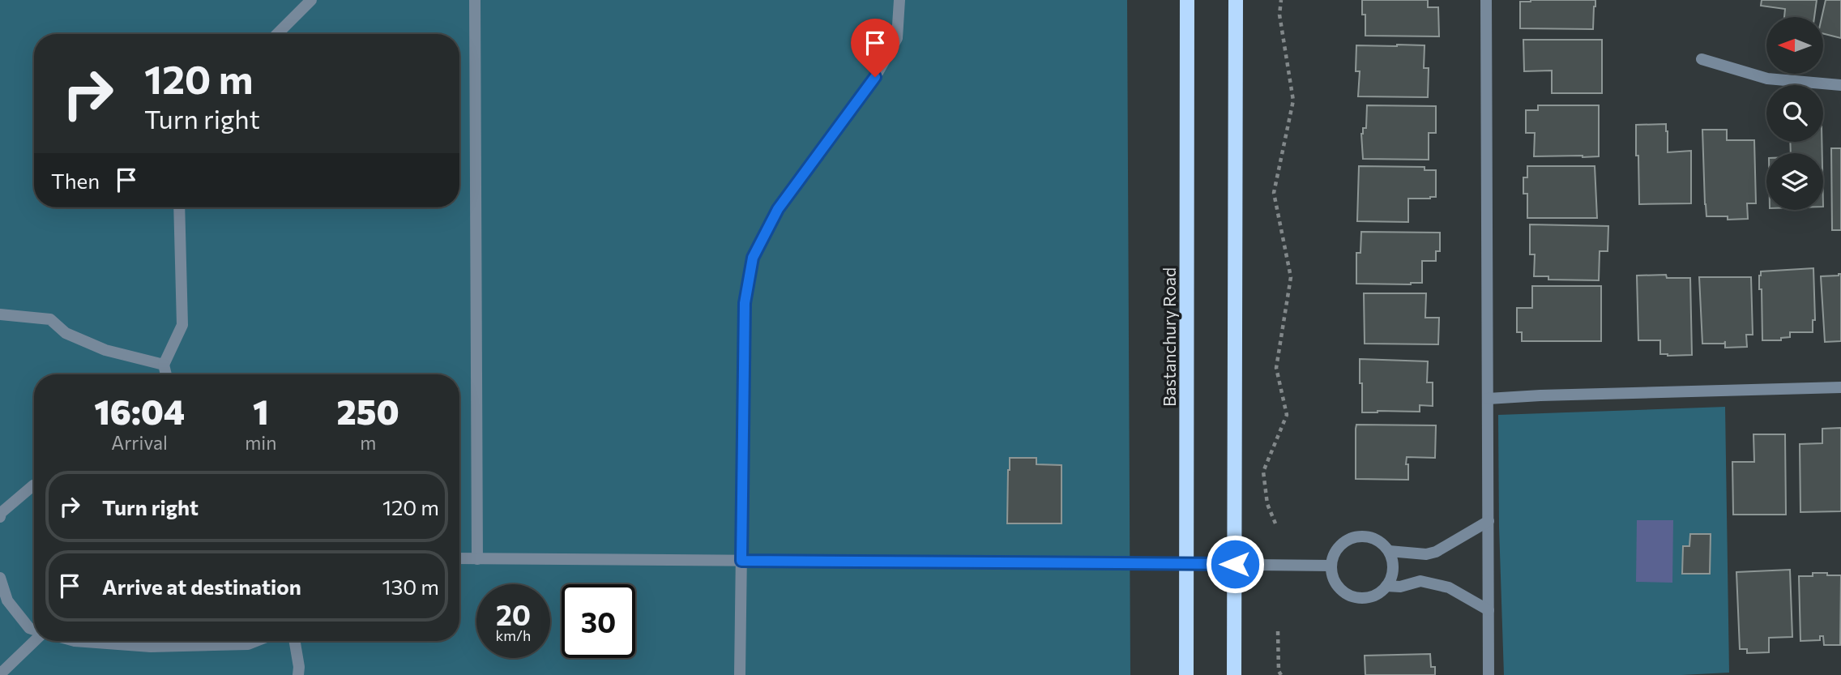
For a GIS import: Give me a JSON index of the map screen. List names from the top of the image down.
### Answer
{
  "streets": {
    "main road": ["Bastanchury Road"]
  },
  "north": "left",
  "page": {
    "turn": ["120 m", "Turn right"],
    "then": "Then",
    "eta": [
      "16:04",
      "Arrival",
      "1",
      "min",
      "250",
      "m"
    ],
    "list": [
      {
        "name": "Turn right",
        "value": "120 m"
      },
      {
        "name": "Arrive at destination",
        "value": "130 m"
      }
    ],
    "speed": "20 km/h",
    "limit": "30"
  }
}
